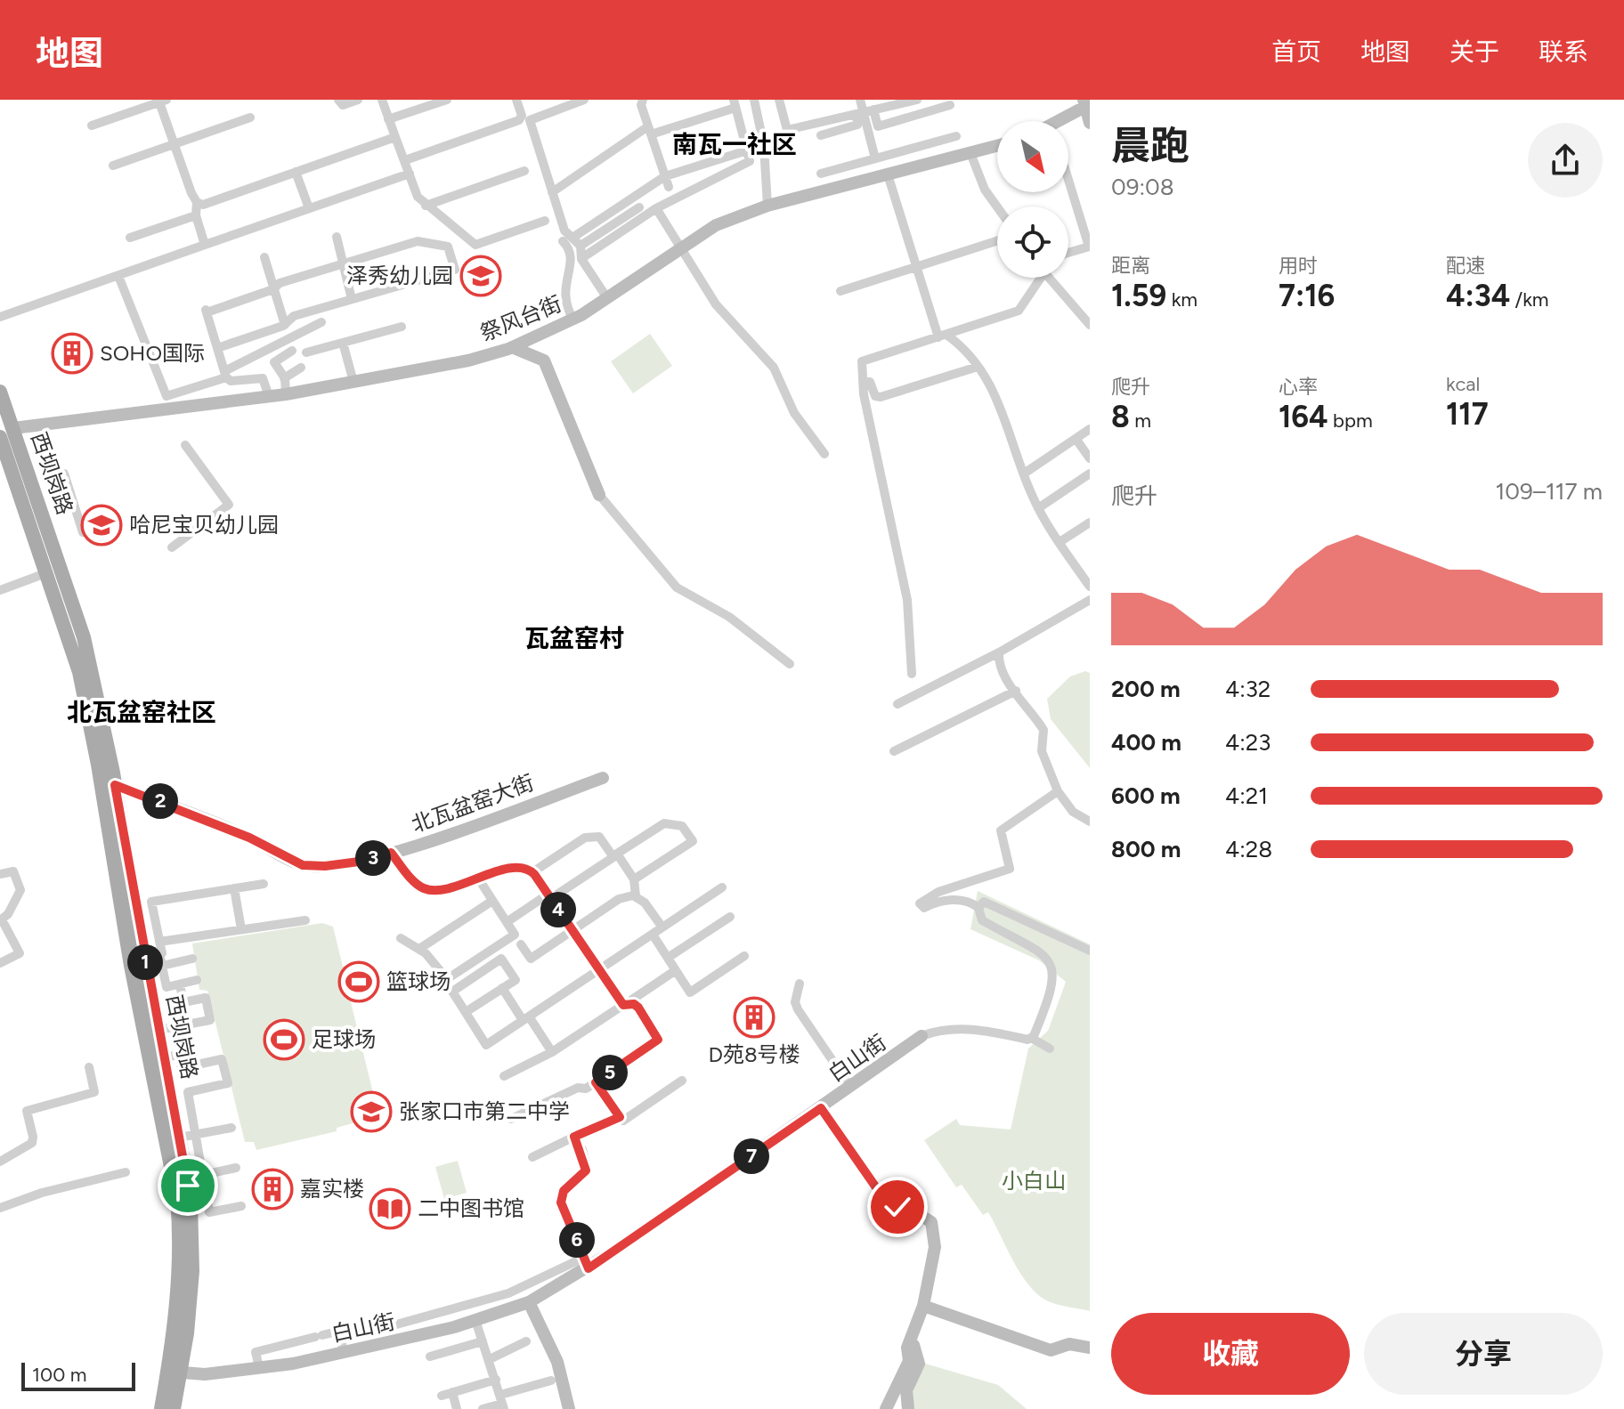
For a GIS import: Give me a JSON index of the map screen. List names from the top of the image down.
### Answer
{
  "streets": {
    "main road": [
      "祭风台街",
      "西坝岗路",
      "北瓦盆窑大街",
      "白山街"
    ]
  },
  "crossings": [
    ["祭风台街", "西坝岗路"],
    ["西坝岗路", "北瓦盆窑大街"],
    ["西坝岗路", "白山街"]
  ],
  "districts": ["南瓦一社区", "瓦盆窑村", "北瓦盆窑社区"],
  "parks": ["小白山"],
  "places": {
    "school or university": ["泽秀幼儿园", "哈尼宝贝幼儿园", "张家口市第二中学"],
    "building": ["SOHO国际", "D苑8号楼", "嘉实楼"],
    "sports": ["篮球场", "足球场"],
    "library": ["二中图书馆"]
  },
  "scale_bar": "100 m",
  "north": "bottom right",
  "page": {
    "header": "地图",
    "nav": [
      "首页",
      "地图",
      "关于",
      "联系"
    ],
    "heading": ["晨跑", "09:08"],
    "stats": [
      ["距离", "1.59 km"],
      ["用时", "7:16"],
      ["配速", "4:34 /km"],
      ["爬升", "8 m"],
      ["心率", "164 bpm"],
      ["kcal", "117"]
    ],
    "chart": ["爬升", "109–117 m"],
    "list": [
      {
        "name": "200 m",
        "note": "4:32"
      },
      {
        "name": "400 m",
        "note": "4:23"
      },
      {
        "name": "600 m",
        "note": "4:21"
      },
      {
        "name": "800 m",
        "note": "4:28"
      }
    ],
    "pins": [
      "2",
      "3",
      "4",
      "1",
      "5",
      "7",
      "6"
    ],
    "buttons": ["收藏", "分享"],
    "scale": "100 m"
  }
}
